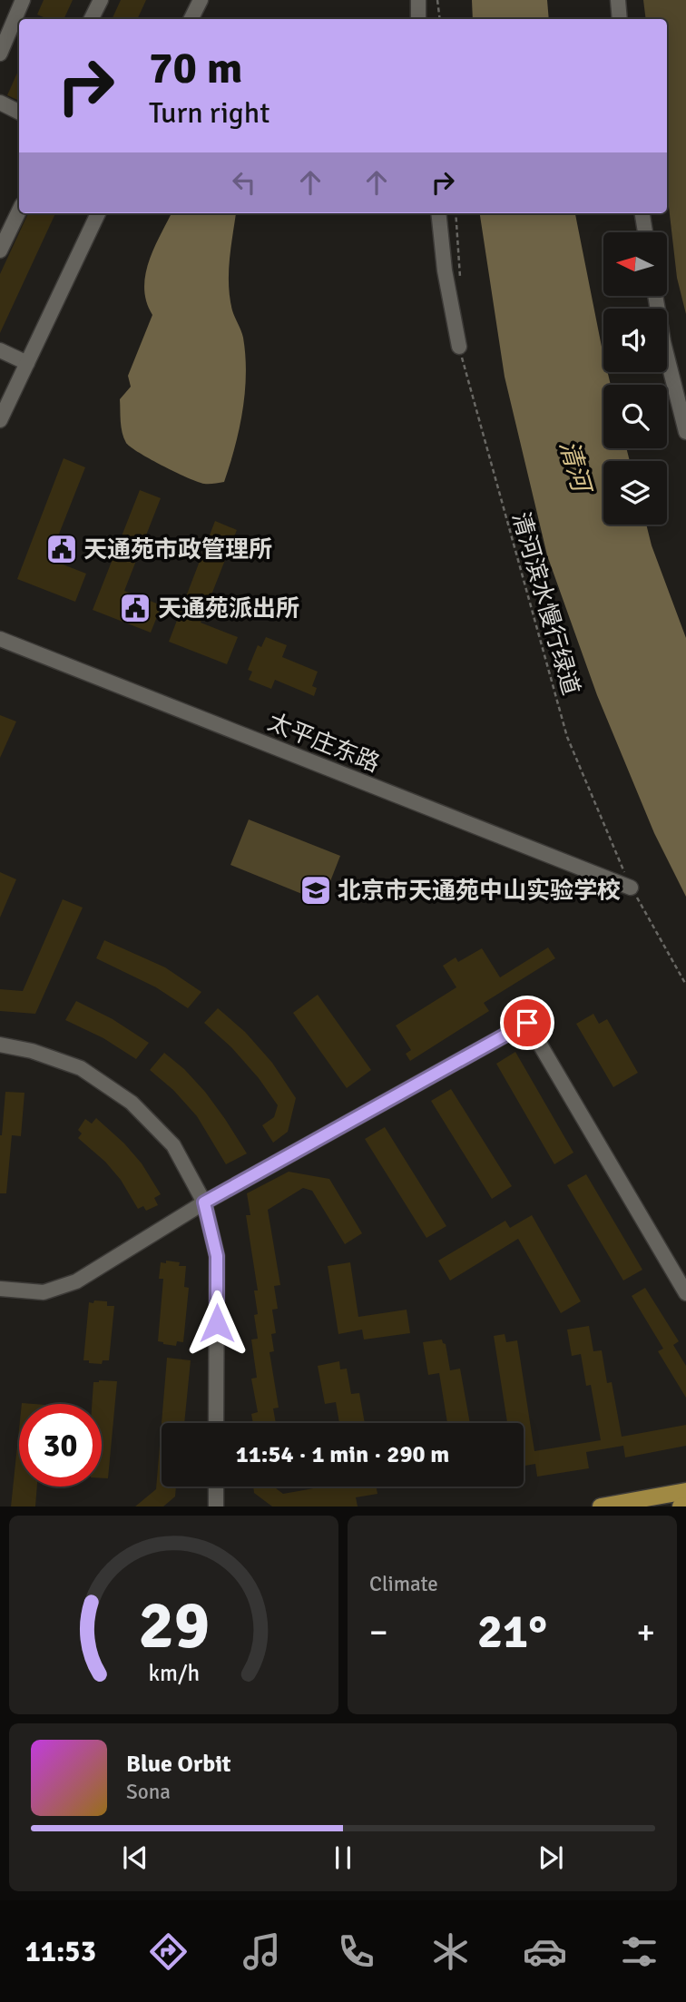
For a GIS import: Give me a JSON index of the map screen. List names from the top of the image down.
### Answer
{
  "streets": {
    "street": ["太平庄东路"],
    "path": ["清河滨水慢行绿道"]
  },
  "crossings": [
    ["清河滨水慢行绿道", "太平庄东路"]
  ],
  "water": ["清河"],
  "places": {
    "public building": ["天通苑市政管理所", "天通苑派出所"],
    "school or university": ["北京市天通苑中山实验学校"]
  },
  "north": "left",
  "page": {
    "turn": ["70 m", "Turn right"],
    "limit": "30",
    "trip": "11:54 · 1 min · 290 m",
    "tile": "Climate",
    "heat": ["−", "21°", "+"],
    "song": ["Blue Orbit", "Sona"],
    "tabs": "11:53",
    "gauge": ["29", "km/h"]
  }
}
